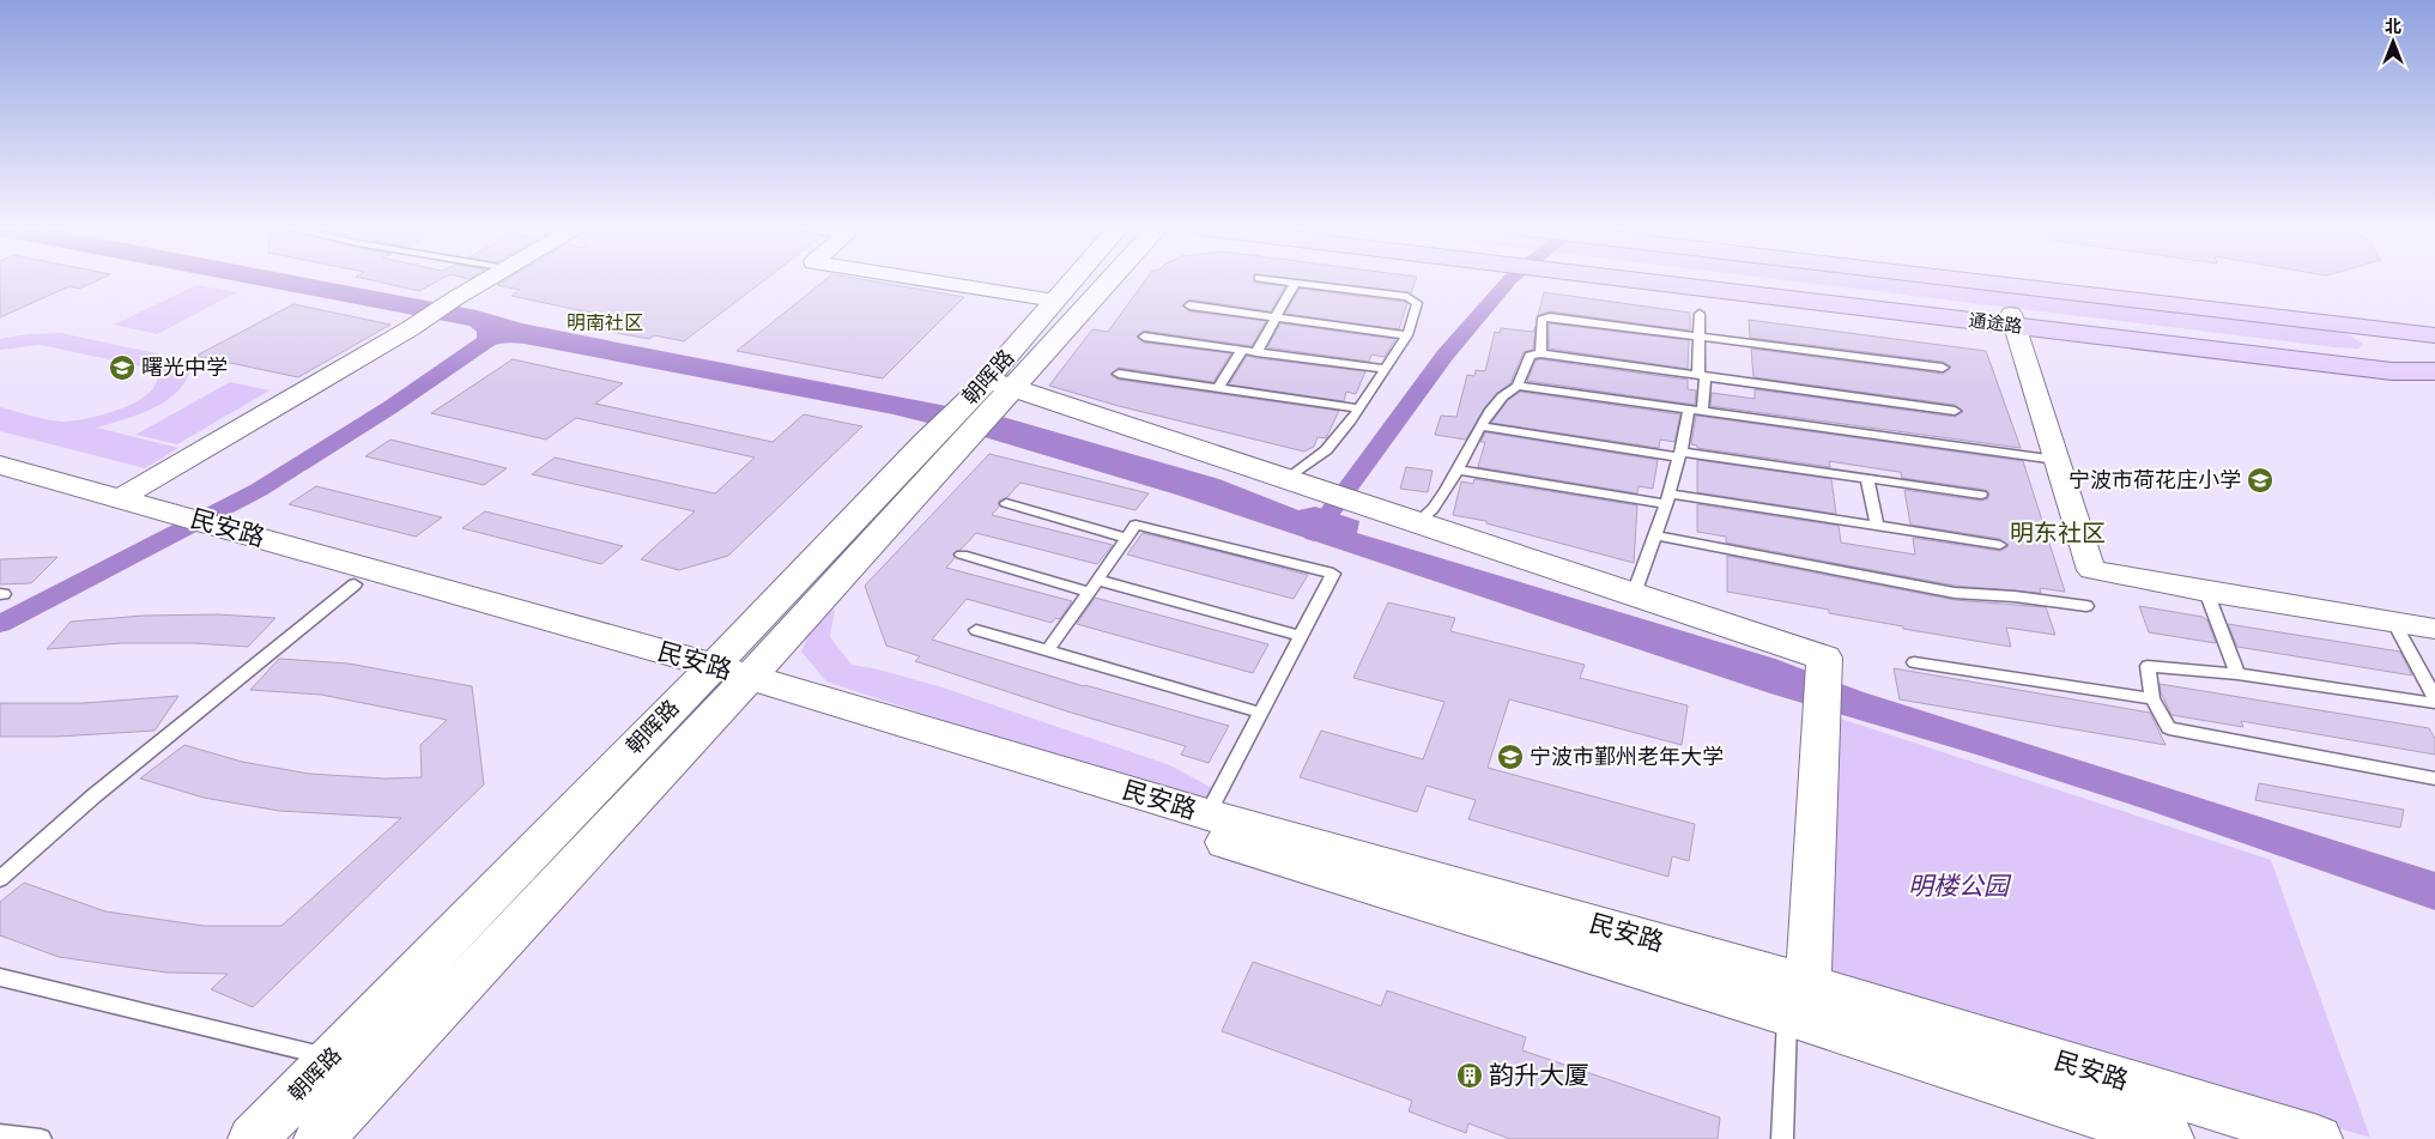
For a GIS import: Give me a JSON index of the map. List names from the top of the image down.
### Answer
{
  "streets": {
    "main road": ["通途路", "朝晖路", "民安路"]
  },
  "crossings": [
    ["朝晖路", "民安路"]
  ],
  "districts": ["明南社区", "明东社区"],
  "parks": ["明楼公园"],
  "places": {
    "school or university": ["曙光中学", "宁波市荷花庄小学", "宁波市鄞州老年大学"],
    "building": ["韵升大厦"]
  },
  "north": "top"
}
